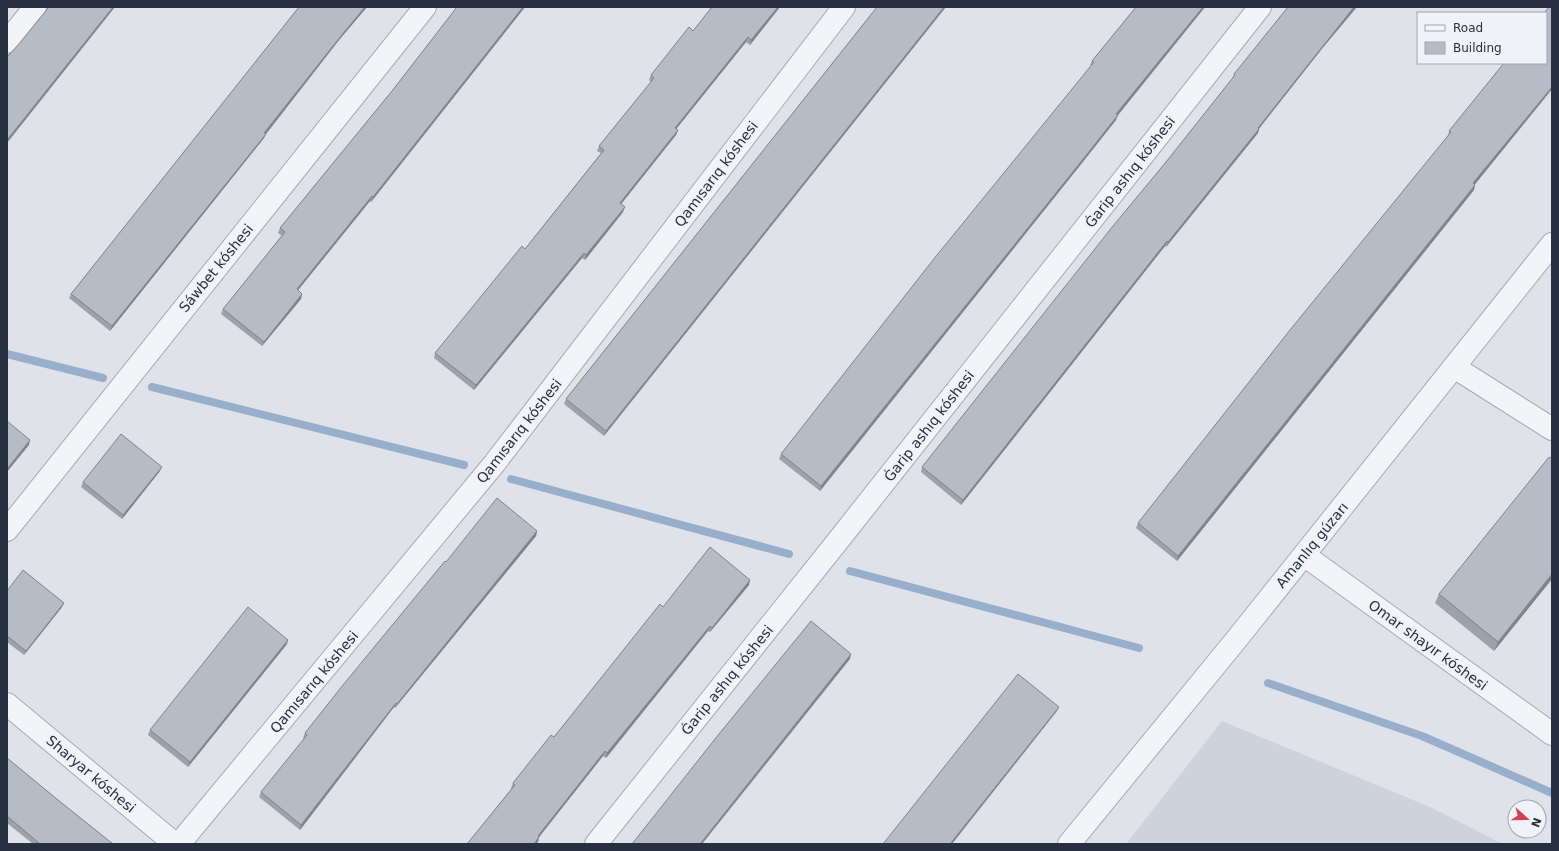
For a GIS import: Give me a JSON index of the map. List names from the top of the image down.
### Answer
{
  "streets": {
    "street": [
      "Ǵarip ashıq kóshesi",
      "Qamısarıq kóshesi",
      "Sáwbet kóshesi",
      "Amanlıq gúzarı",
      "Omar shayır kóshesi",
      "Sharyar kóshesi"
    ]
  },
  "crossings": [
    ["Amanlıq gúzarı", "Omar shayır kóshesi"]
  ],
  "legend": ["Road", "Building"],
  "north": "right"
}
